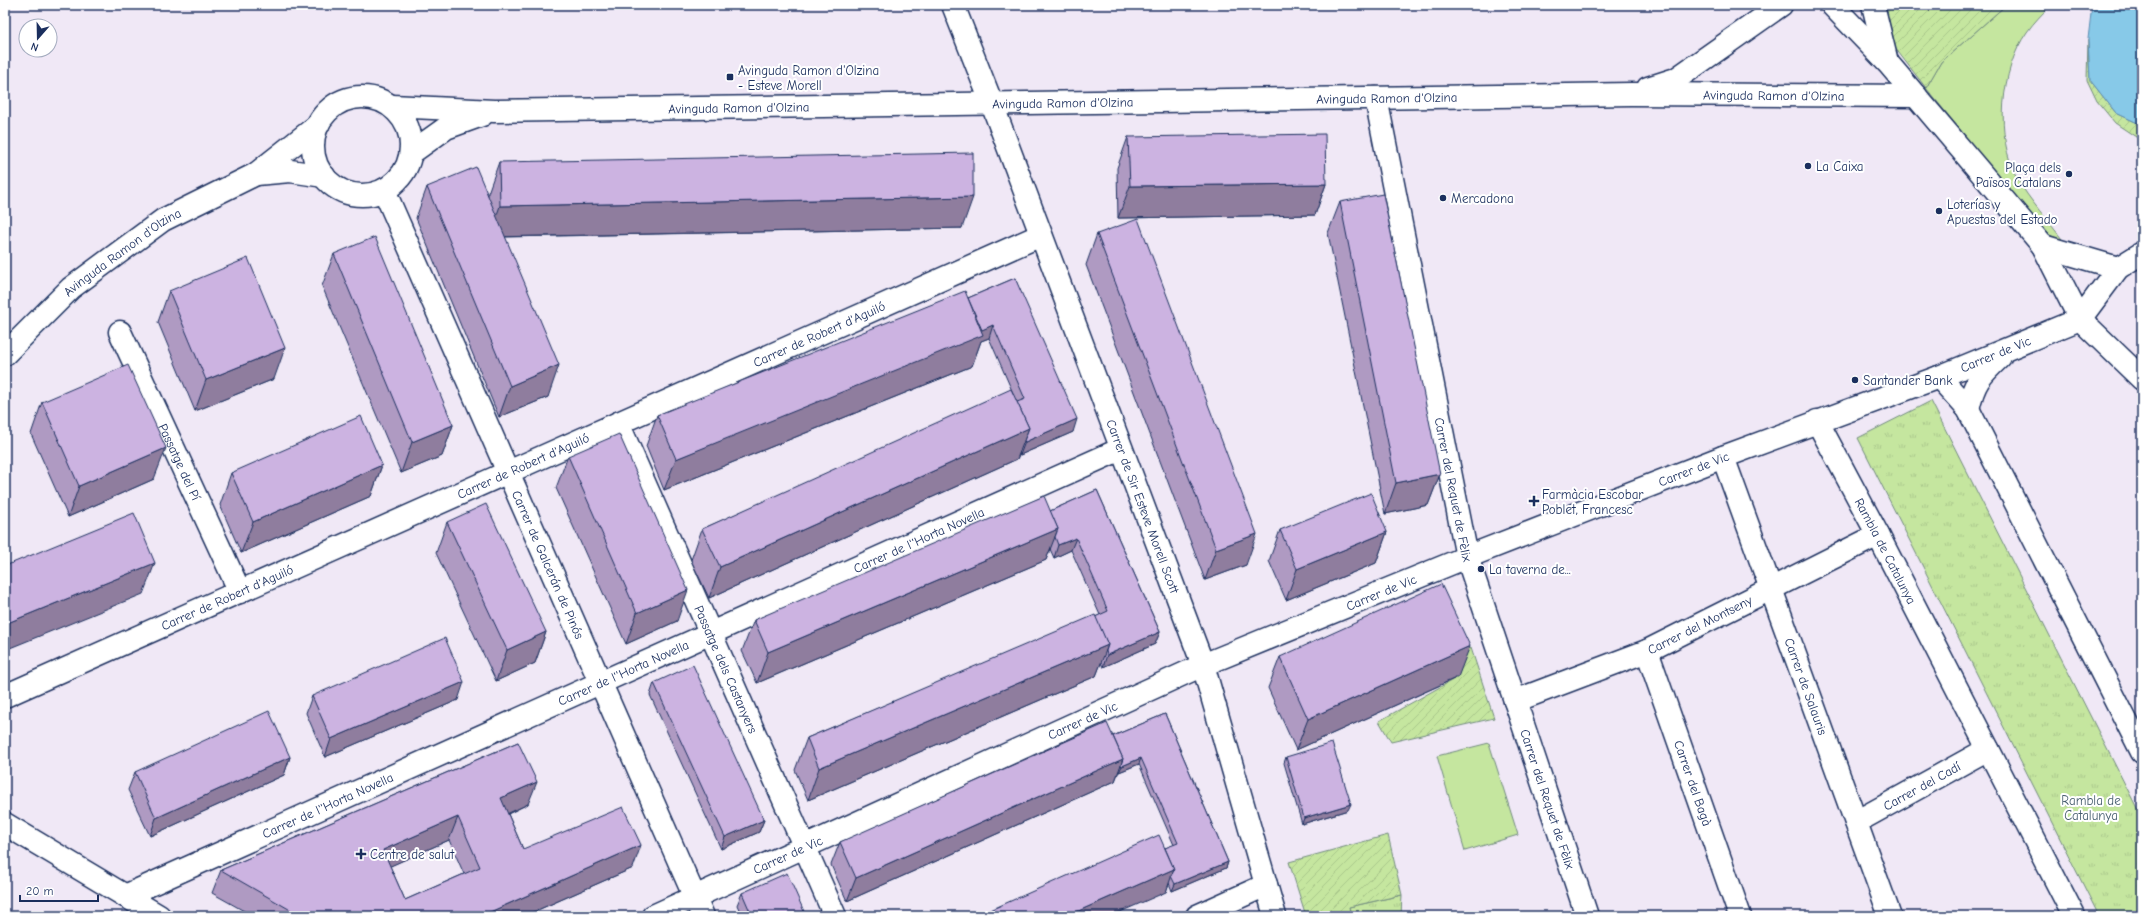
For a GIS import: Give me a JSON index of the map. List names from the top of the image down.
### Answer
{
  "streets": {
    "street": [
      "Avinguda Ramon d'Olzina",
      "Carrer de Robert d'Aguiló",
      "Carrer de Vic",
      "Passatge del Pí",
      "Carrer del Requet de Fèlix",
      "Carrer de Sir Esteve Morell Scott",
      "Carrer de l''Horta Novella",
      "Rambla de Catalunya",
      "Carrer de Galcerán de Pinós",
      "Carrer del Montseny",
      "Passatge dels Castanyers",
      "Carrer de Salauris",
      "Carrer del Bagà",
      "Carrer del Cadí"
    ]
  },
  "crossings": [
    ["Avinguda Ramon d'Olzina", "Carrer del Requet de Fèlix"],
    ["Avinguda Ramon d'Olzina", "Carrer de Sir Esteve Morell Scott"],
    ["Avinguda Ramon d'Olzina", "Carrer de Galcerán de Pinós"],
    ["Carrer de Robert d'Aguiló", "Passatge del Pí"],
    ["Carrer de Robert d'Aguiló", "Carrer de Sir Esteve Morell Scott"],
    ["Carrer de Robert d'Aguiló", "Carrer de Galcerán de Pinós"],
    ["Carrer de Robert d'Aguiló", "Passatge dels Castanyers"],
    ["Carrer de Vic", "Carrer del Requet de Fèlix"],
    ["Carrer de Vic", "Carrer de Sir Esteve Morell Scott"],
    ["Carrer de Vic", "Rambla de Catalunya"],
    ["Carrer de Vic", "Carrer de Galcerán de Pinós"],
    ["Carrer de Vic", "Passatge dels Castanyers"],
    ["Carrer de Vic", "Carrer de Salauris"],
    ["Carrer del Requet de Fèlix", "Carrer del Montseny"],
    ["Carrer de Sir Esteve Morell Scott", "Carrer de l''Horta Novella"],
    ["Carrer de l''Horta Novella", "Carrer de Galcerán de Pinós"],
    ["Carrer de l''Horta Novella", "Passatge dels Castanyers"],
    ["Rambla de Catalunya", "Carrer del Montseny"],
    ["Rambla de Catalunya", "Carrer del Cadí"],
    ["Carrer del Montseny", "Carrer de Salauris"],
    ["Carrer del Montseny", "Carrer del Bagà"],
    ["Carrer de Salauris", "Carrer del Cadí"]
  ],
  "parks": ["Rambla de Catalunya"],
  "places": {
    "transit": ["Avinguda Ramon d'Olzina - Esteve Morell"],
    "other": [
      "La Caixa",
      "Plaça dels Països Catalans",
      "Mercadona",
      "Loterías y Apuestas del Estado",
      "Santander Bank",
      "La taverna de..."
    ],
    "health": ["Farmàcia Escobar Poblet, Francesc", "Centre de salut"]
  },
  "scale_bar": "20 m",
  "north": "bottom"
}
